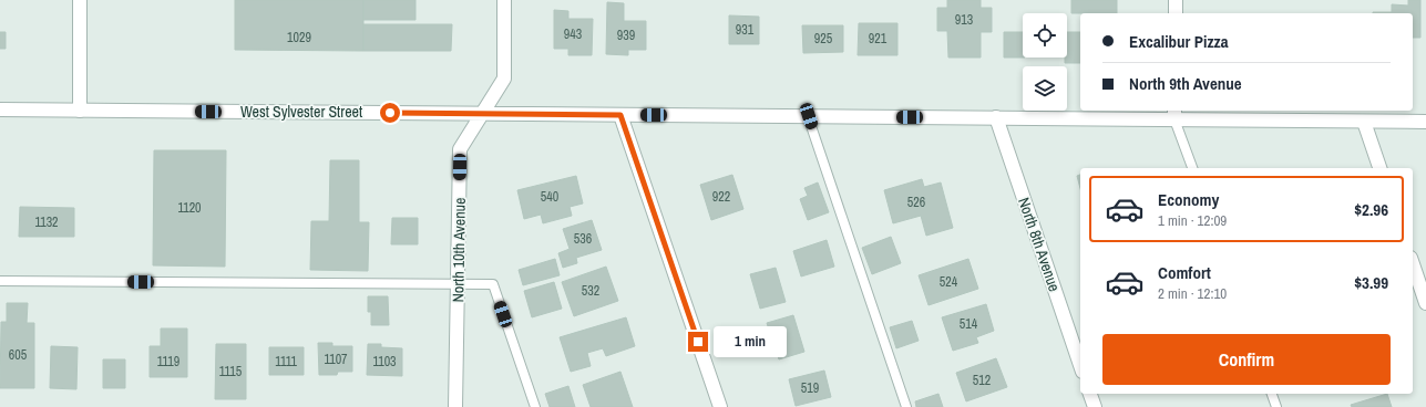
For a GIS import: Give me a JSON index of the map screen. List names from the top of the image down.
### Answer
{
  "streets": {
    "street": ["West Sylvester Street", "North 8th Avenue", "North 10th Avenue"]
  },
  "crossings": [
    ["West Sylvester Street", "North 8th Avenue"],
    ["West Sylvester Street", "North 10th Avenue"]
  ],
  "house_numbers": [
    "913",
    "931",
    "943",
    "939",
    "1029",
    "925",
    "921",
    "540",
    "922",
    "526",
    "1120",
    "1132",
    "536",
    "524",
    "532",
    "514",
    "605",
    "1107",
    "1119",
    "1111",
    "1103",
    "1115",
    "512",
    "519"
  ],
  "page": {
    "banner": ["Excalibur Pizza", "North 9th Avenue"],
    "list": [
      {
        "name": "Economy",
        "note": "1 min · 12:09",
        "value": "$2.96"
      },
      {
        "name": "Comfort",
        "note": "2 min · 12:10",
        "value": "$3.99"
      }
    ],
    "buttons": "Confirm",
    "bubble": "1 min"
  }
}
